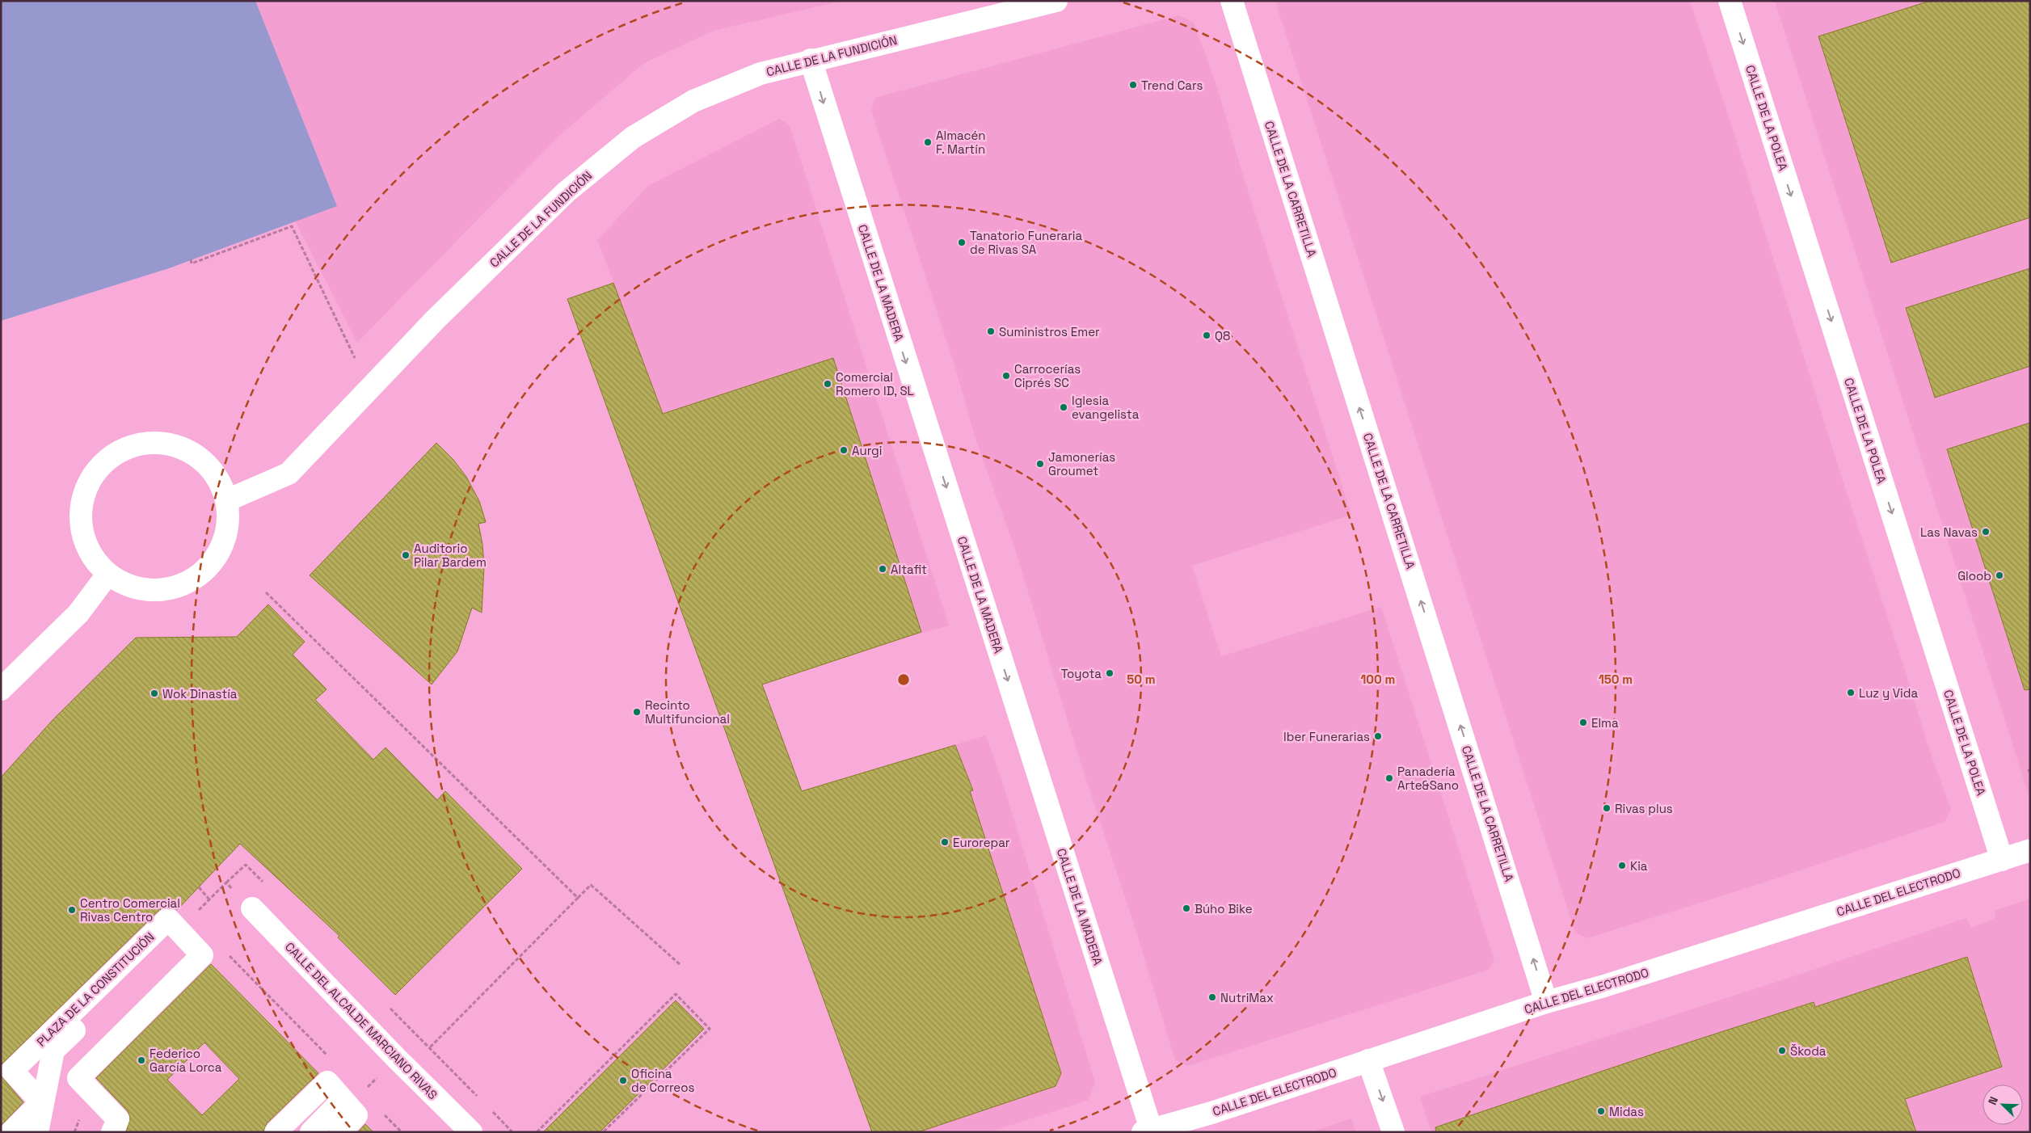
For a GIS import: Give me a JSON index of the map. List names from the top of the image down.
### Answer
{
  "streets": {
    "street": [
      "CALLE DE LA FUNDICIÓN",
      "CALLE DE LA POLEA",
      "CALLE DE LA CARRETILLA",
      "CALLE DE LA MADERA",
      "CALLE DEL ELECTRODO",
      "PLAZA DE LA CONSTITUCIÓN",
      "CALLE DEL ALCALDE MARCIANO RIVAS"
    ]
  },
  "crossings": [
    ["CALLE DE LA FUNDICIÓN", "CALLE DE LA MADERA"],
    ["CALLE DE LA POLEA", "CALLE DEL ELECTRODO"],
    ["CALLE DE LA CARRETILLA", "CALLE DEL ELECTRODO"],
    ["CALLE DE LA MADERA", "CALLE DEL ELECTRODO"]
  ],
  "one_way": ["CALLE DE LA POLEA", "CALLE DE LA CARRETILLA", "CALLE DE LA MADERA"],
  "places": [
    "Trend Cars",
    "Almacén F. Martín",
    "Tanatorio Funeraria de Rivas SA",
    "Suministros Emer",
    "Q8",
    "Carrocerías Ciprés SC",
    "Comercial Romero ID, SL",
    "Iglesia evangelista",
    "Aurgi",
    "Jamonerías Groumet",
    "Las Navas",
    "Auditorio Pilar Bardem",
    "Altafit",
    "Gloob",
    "Toyota",
    "Luz y Vida",
    "Wok Dinastía",
    "Recinto Multifuncional",
    "Elma",
    "Iber Funerarias",
    "Panadería Arte&Sano",
    "Rivas plus",
    "Eurorepar",
    "Kia",
    "Búho Bike",
    "Centro Comercial Rivas Centro",
    "NutriMax",
    "Škoda",
    "Federico García Lorca",
    "Oficina de Correos",
    "Midas"
  ],
  "north": "top left",
  "rings": ["50 m", "100 m", "150 m"]
}
